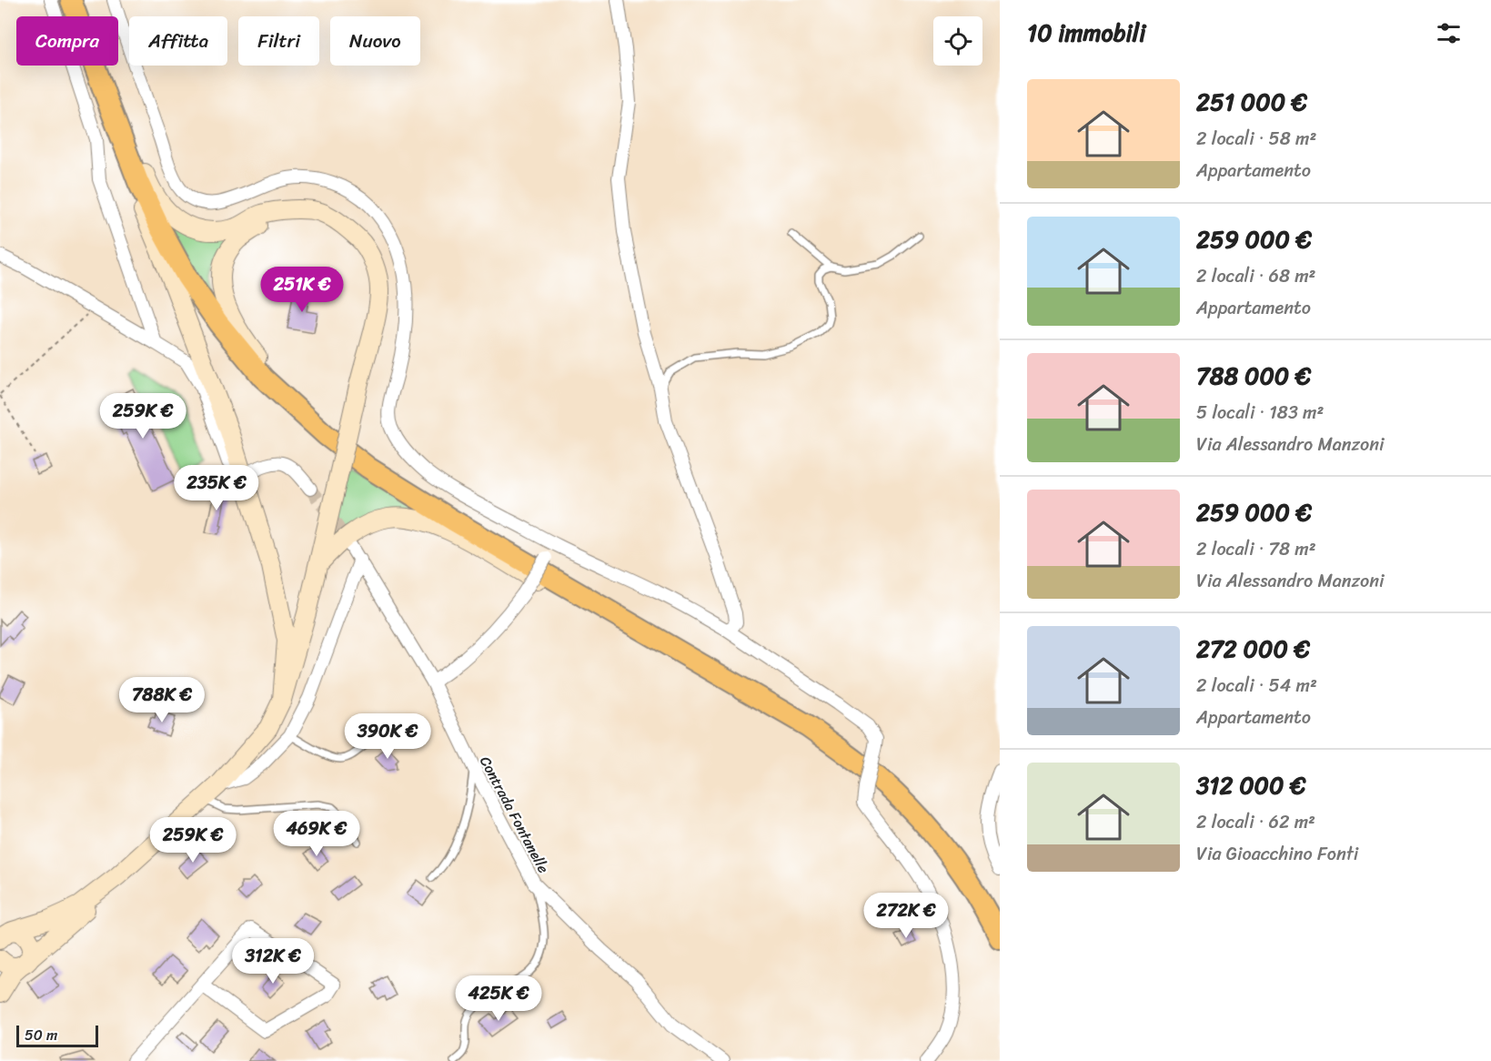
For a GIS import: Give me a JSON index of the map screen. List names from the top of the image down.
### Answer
{
  "streets": {
    "street": ["Contrada Fontanelle"]
  },
  "scale_bar": "50 m",
  "page": {
    "heading": "10 immobili",
    "chip": [
      "Compra",
      "Affitta",
      "Filtri",
      "Nuovo"
    ],
    "list": [
      {
        "name": "251 000 €",
        "note": "2 locali · 58 m² · Appartamento"
      },
      {
        "name": "259 000 €",
        "note": "2 locali · 68 m² · Appartamento"
      },
      {
        "name": "788 000 €",
        "note": "5 locali · 183 m² · Via Alessandro Manzoni"
      },
      {
        "name": "259 000 €",
        "note": "2 locali · 78 m² · Via Alessandro Manzoni"
      },
      {
        "name": "272 000 €",
        "note": "2 locali · 54 m² · Appartamento"
      },
      {
        "name": "312 000 €",
        "note": "2 locali · 62 m² · Via Gioacchino Fonti"
      }
    ],
    "price": [
      "251K €",
      "259K €",
      "235K €",
      "788K €",
      "390K €",
      "469K €",
      "259K €",
      "272K €",
      "312K €",
      "425K €"
    ],
    "scale": "50 m"
  }
}
